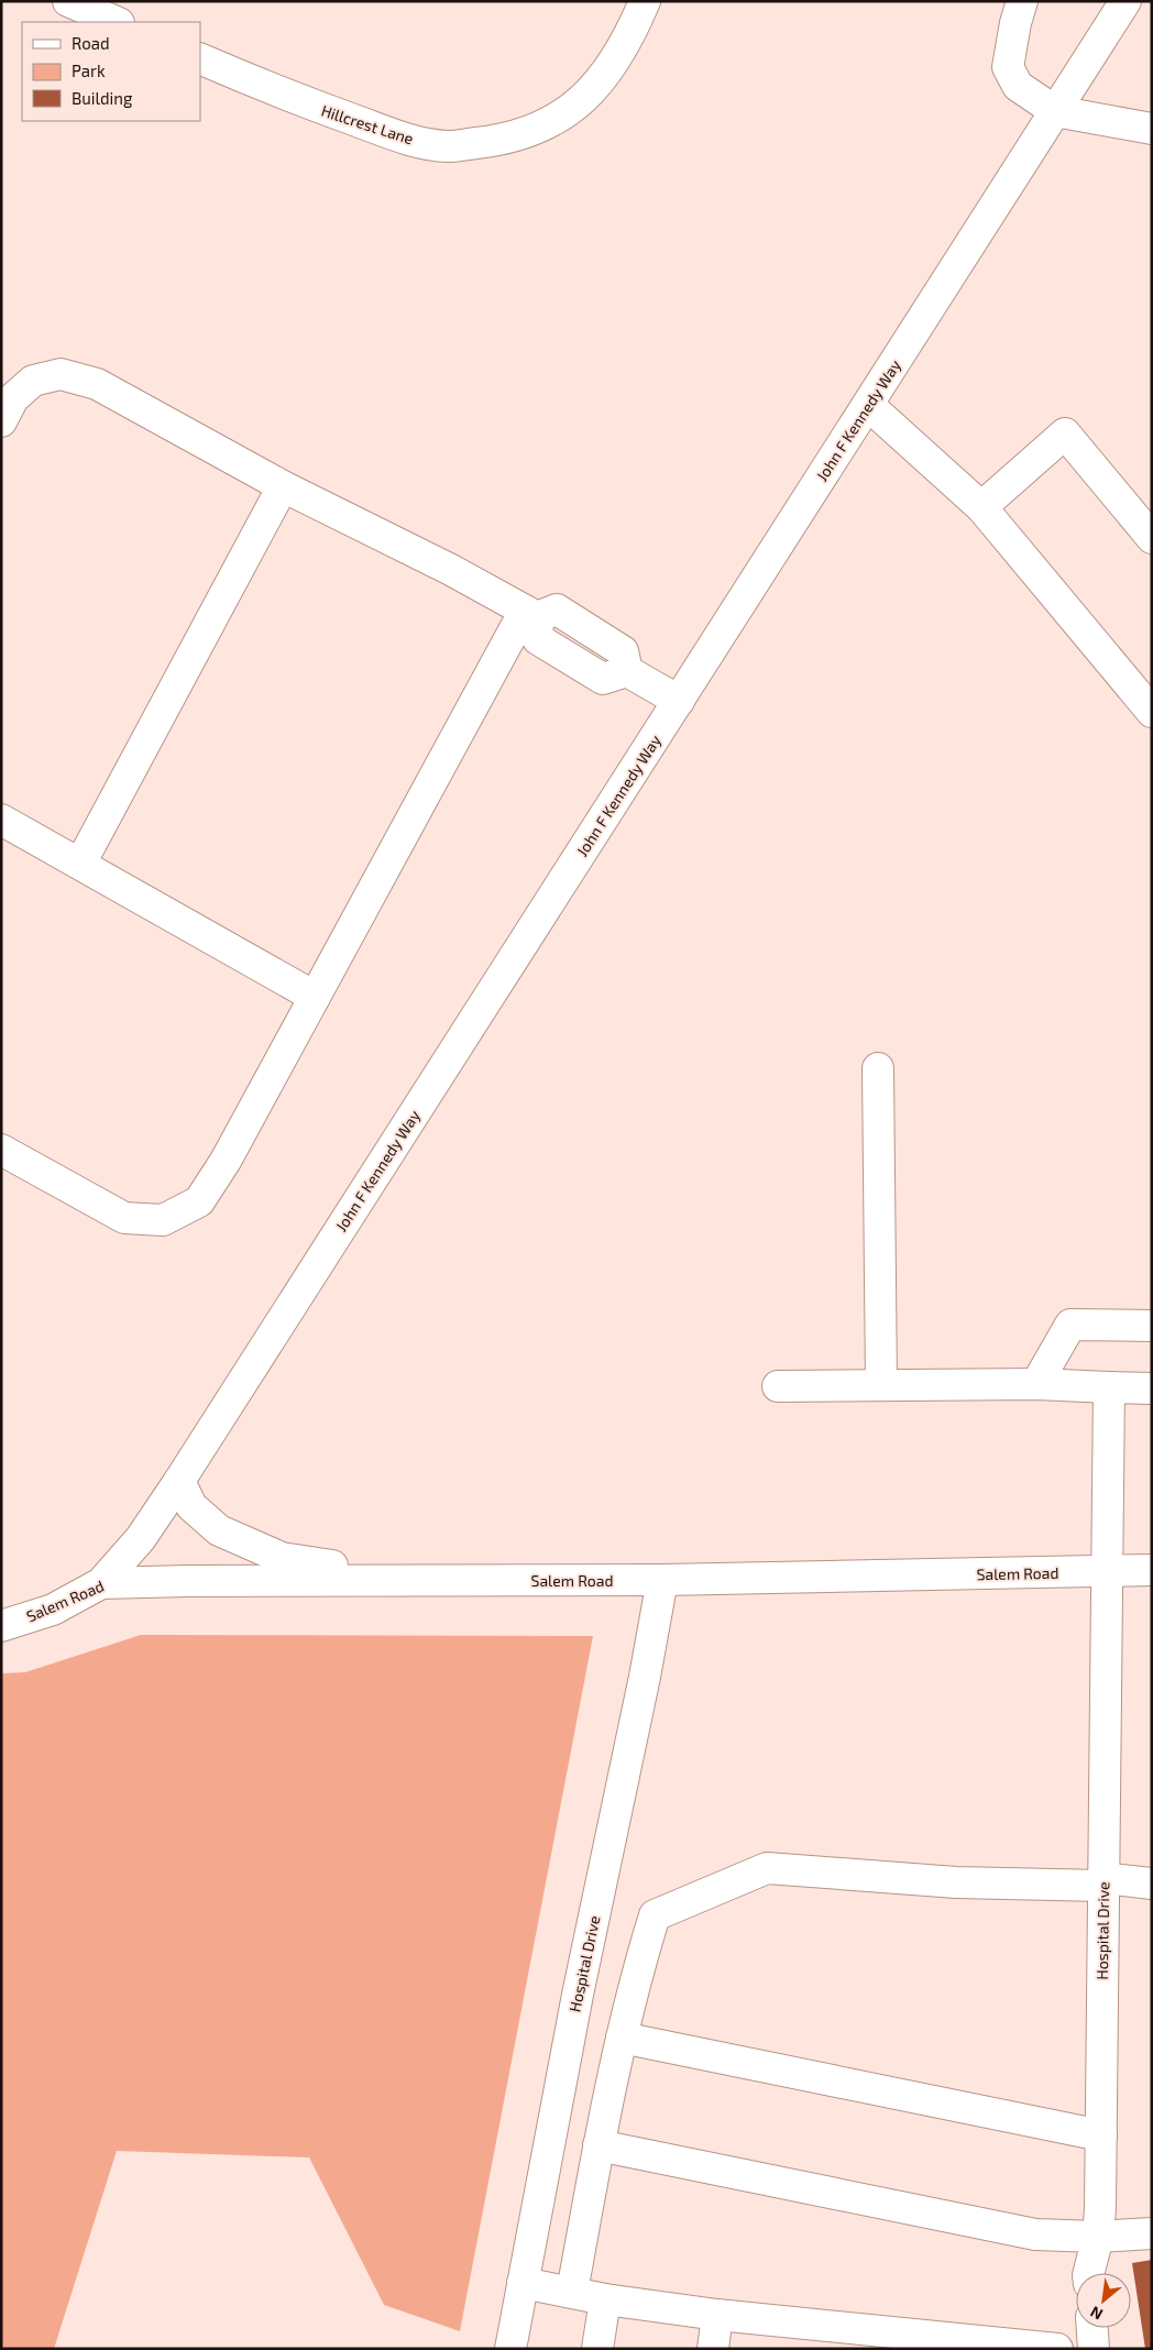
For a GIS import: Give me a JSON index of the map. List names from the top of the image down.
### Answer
{
  "streets": {
    "street": [
      "Hillcrest Lane",
      "John F Kennedy Way",
      "Salem Road",
      "Hospital Drive"
    ]
  },
  "crossings": [
    ["John F Kennedy Way", "Salem Road"],
    ["Salem Road", "Hospital Drive"]
  ],
  "legend": ["Road", "Park", "Building"],
  "north": "bottom left"
}
